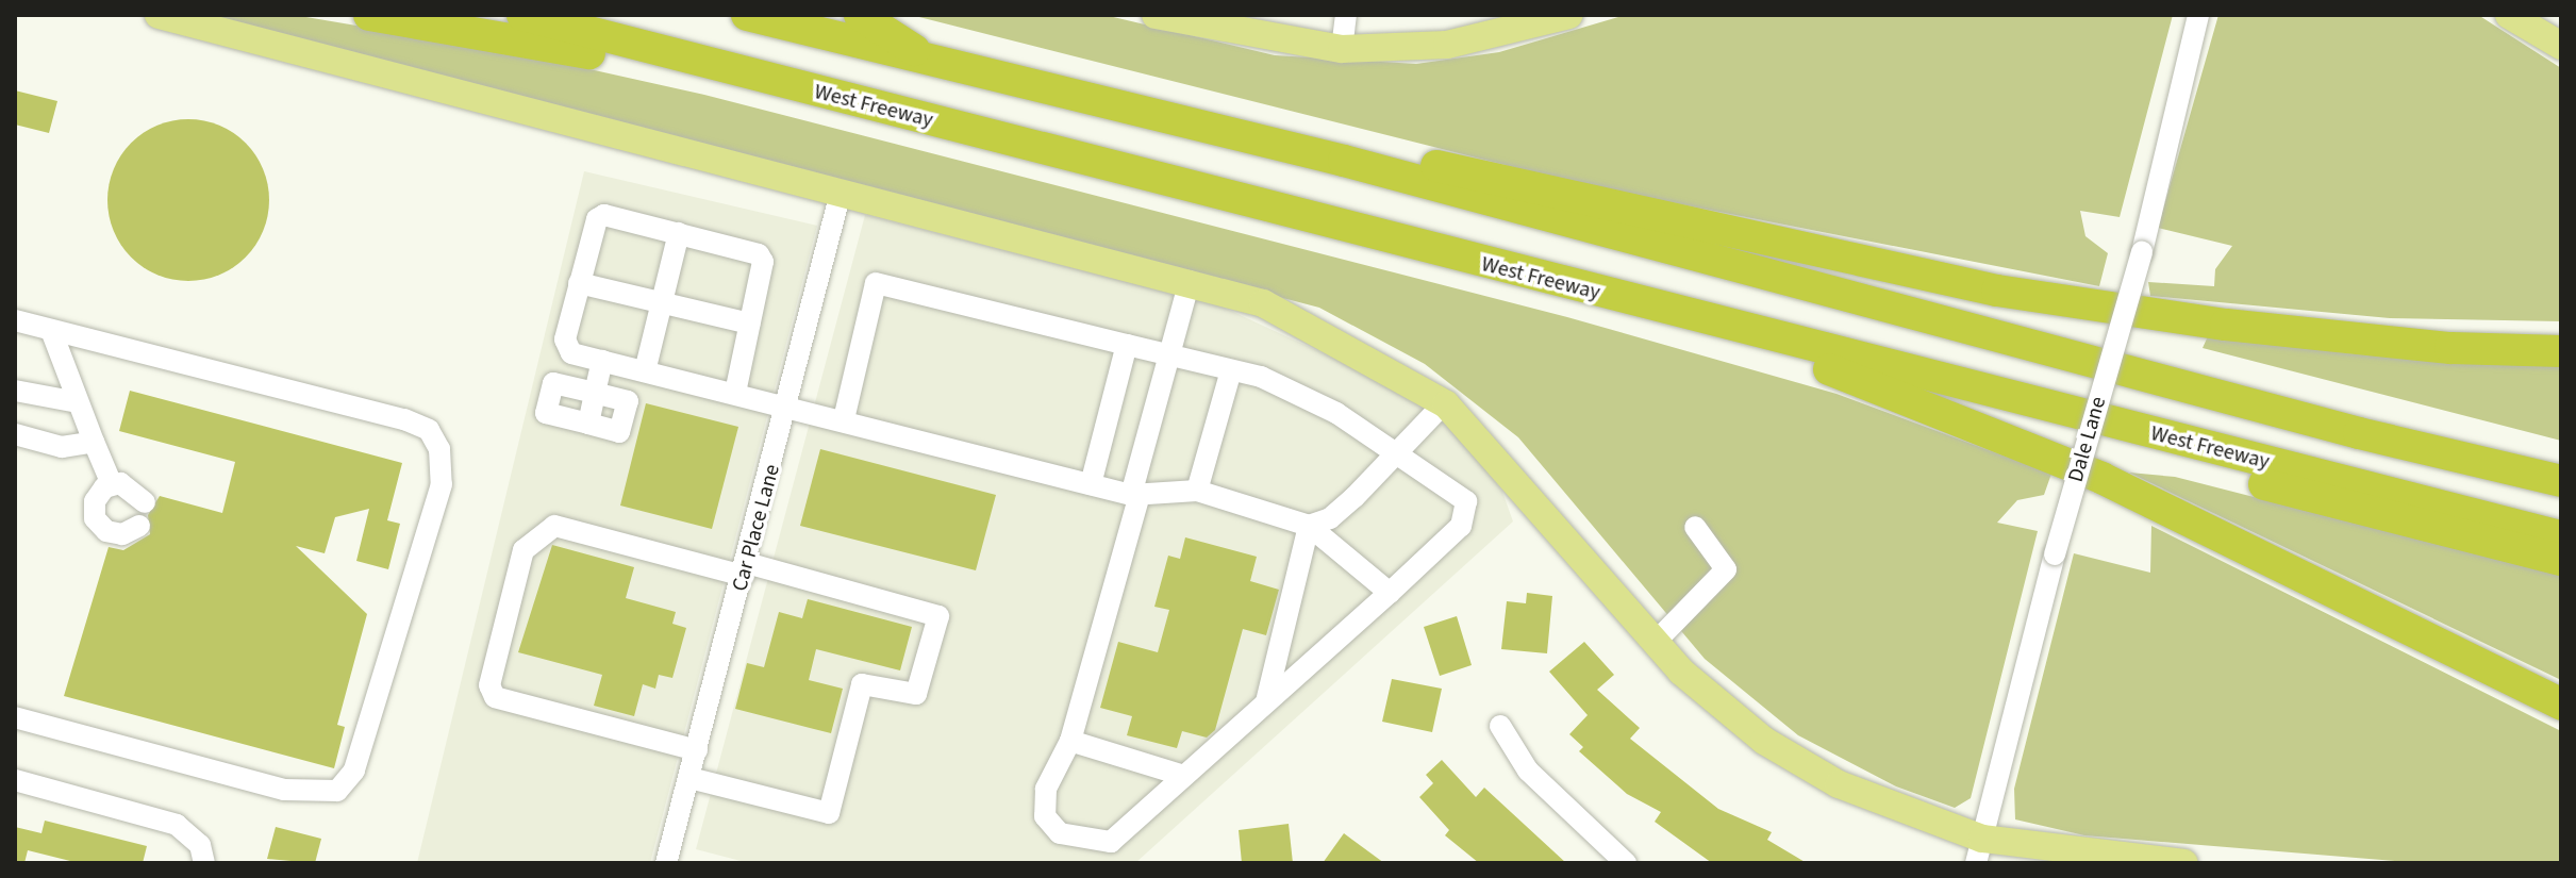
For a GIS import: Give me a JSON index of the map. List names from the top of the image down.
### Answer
{
  "streets": {
    "highway": ["West Freeway"],
    "street": ["Dale Lane", "Car Place Lane"]
  }
}
